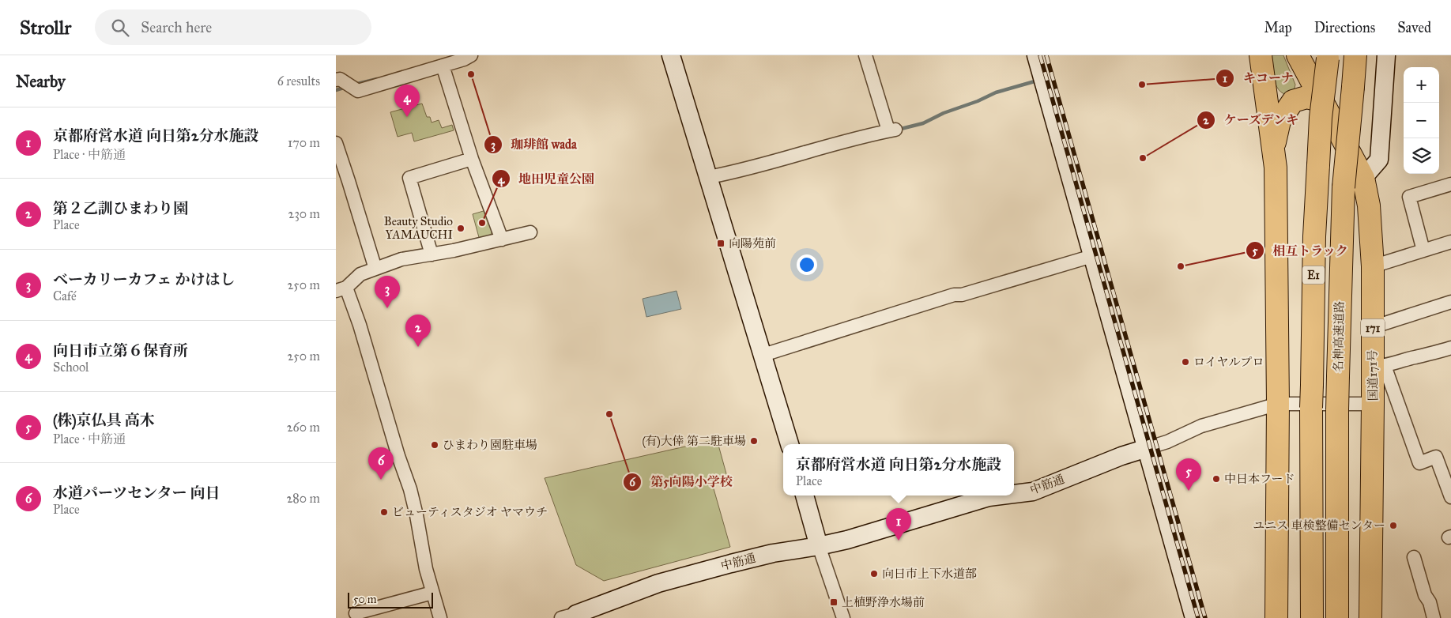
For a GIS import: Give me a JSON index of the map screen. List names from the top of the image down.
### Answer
{
  "streets": {
    "highway": [
      "E1",
      "171",
      "名神高速道路",
      "国道171号"
    ],
    "street": ["中筋通"]
  },
  "crossings": [
    ["国道171号", "中筋通"]
  ],
  "places": {
    "other": [
      "珈琲館 wada",
      "キコーナ",
      "ケーズデンキ",
      "地田児童公園",
      "Beauty Studio YAMAUCHI",
      "相互トラック",
      "ロイヤルプロ",
      "第5向陽小学校",
      "(有)大倖 第二駐車場",
      "ひまわり園駐車場",
      "中日本フード",
      "ビューティスタジオ ヤマウチ",
      "ユニス 車検整備センター",
      "向日市上下水道部"
    ],
    "transit": ["向陽苑前", "上植野浄水場前"]
  },
  "scale_bar": "50 m",
  "page": {
    "header": "Strollr",
    "search": "Search here",
    "nav": ["Map", "Directions", "Saved"],
    "heading": ["Nearby", "6 results"],
    "map_buttons": ["+", "−"],
    "pins": [
      "4",
      "3",
      "2",
      "6",
      "5",
      "1"
    ],
    "list": [
      {
        "mark": "1",
        "name": "京都府営水道 向日第2分水施設",
        "note": "Place · 中筋通",
        "value": "170 m"
      },
      {
        "mark": "2",
        "name": "第２乙訓ひまわり園",
        "note": "Place",
        "value": "230 m"
      },
      {
        "mark": "3",
        "name": "ベーカリーカフェ かけはし",
        "note": "Café",
        "value": "250 m"
      },
      {
        "mark": "4",
        "name": "向日市立第６保育所",
        "note": "School",
        "value": "250 m"
      },
      {
        "mark": "5",
        "name": "(株)京仏具 高木",
        "note": "Place · 中筋通",
        "value": "260 m"
      },
      {
        "mark": "6",
        "name": "水道パーツセンター 向日",
        "note": "Place",
        "value": "280 m"
      }
    ],
    "popup": ["京都府営水道 向日第2分水施設", "Place"],
    "scale": "50 m"
  }
}
